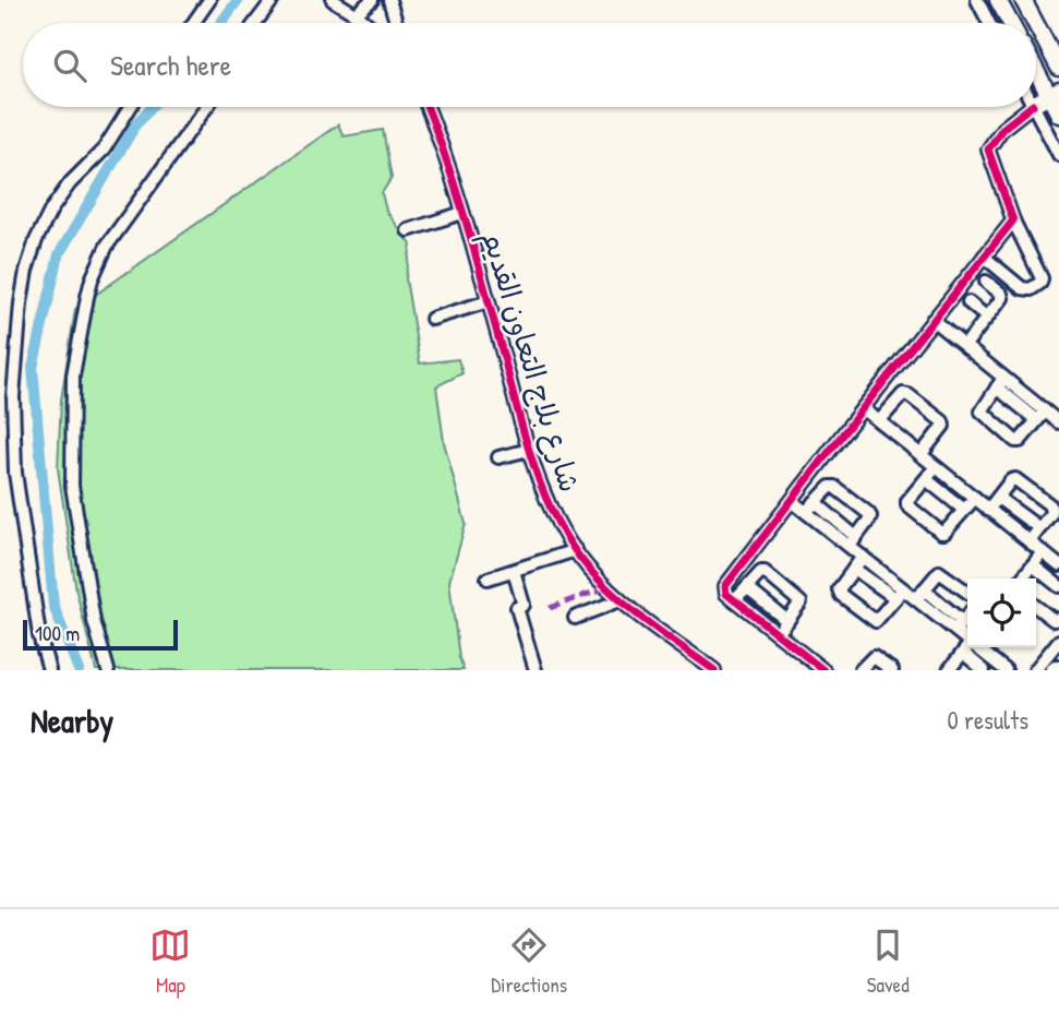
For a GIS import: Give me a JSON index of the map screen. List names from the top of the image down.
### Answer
{
  "streets": {
    "street": ["شارع بلاج التعاون القديم"]
  },
  "scale_bar": "100 m",
  "page": {
    "search": "Search here",
    "scale": "100 m",
    "heading": ["Nearby", "0 results"],
    "nav": ["Map", "Directions", "Saved"]
  }
}
